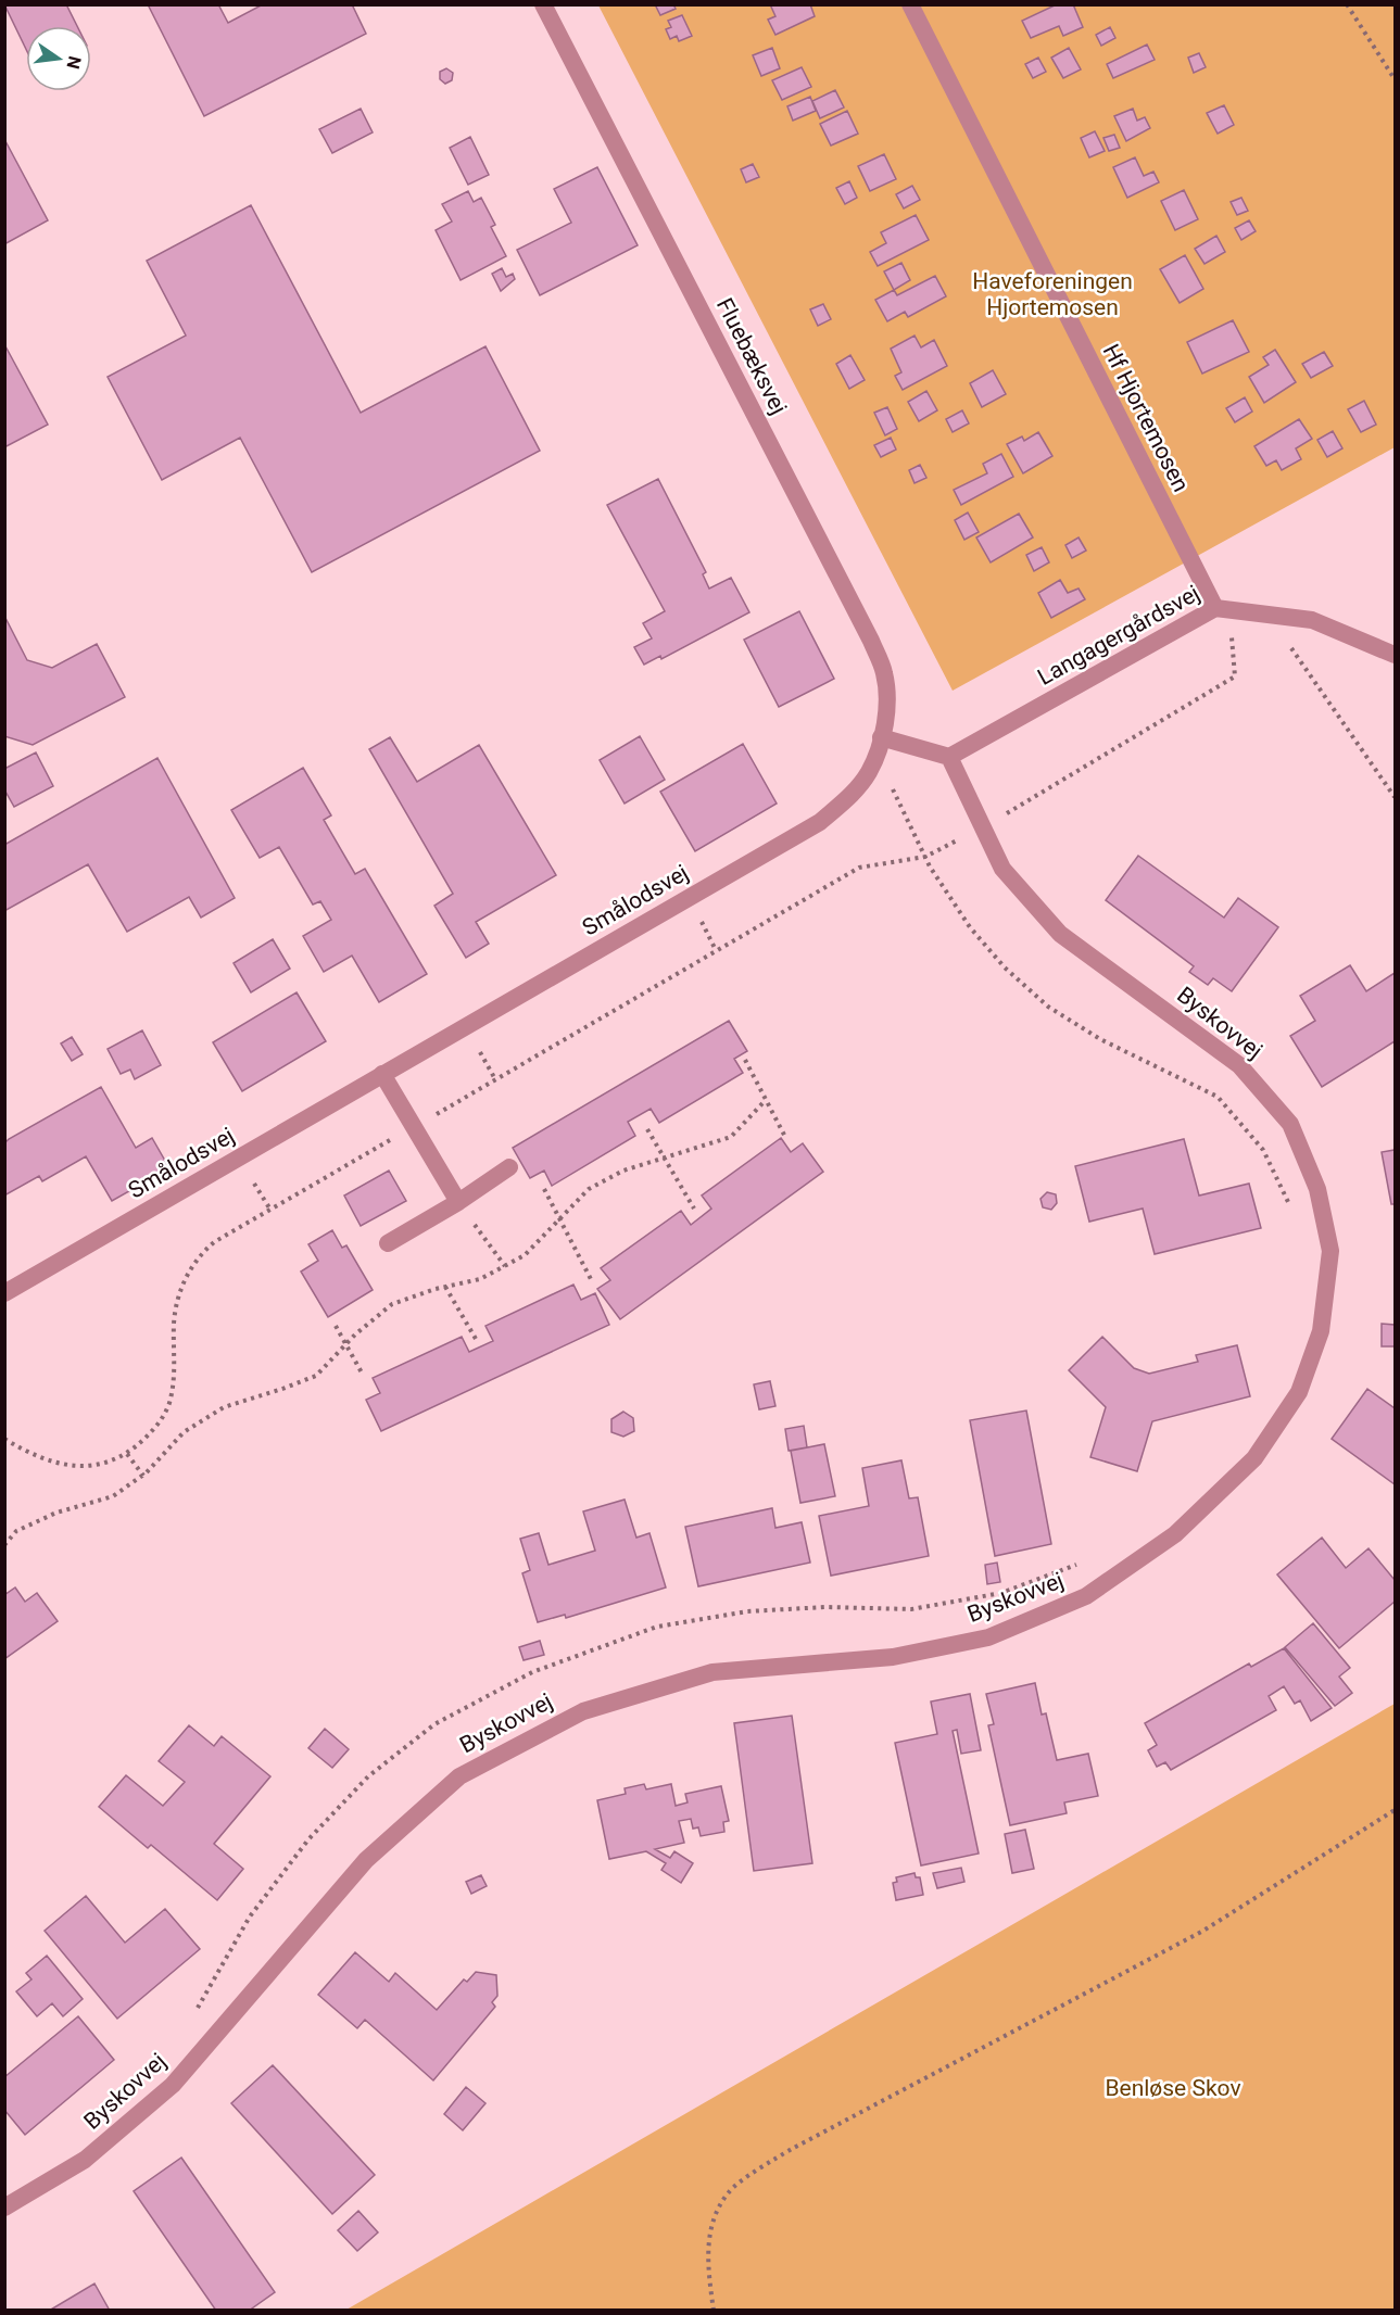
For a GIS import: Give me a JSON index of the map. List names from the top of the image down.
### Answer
{
  "streets": {
    "street": [
      "Fluebæksvej",
      "Hf Hjortemosen",
      "Langagergårdsvej",
      "Smålodsvej",
      "Byskovvej"
    ]
  },
  "crossings": [
    ["Fluebæksvej", "Smålodsvej"],
    ["Hf Hjortemosen", "Langagergårdsvej"],
    ["Langagergårdsvej", "Byskovvej"]
  ],
  "parks": ["Haveforeningen Hjortemosen", "Benløse Skov"],
  "north": "right"
}
